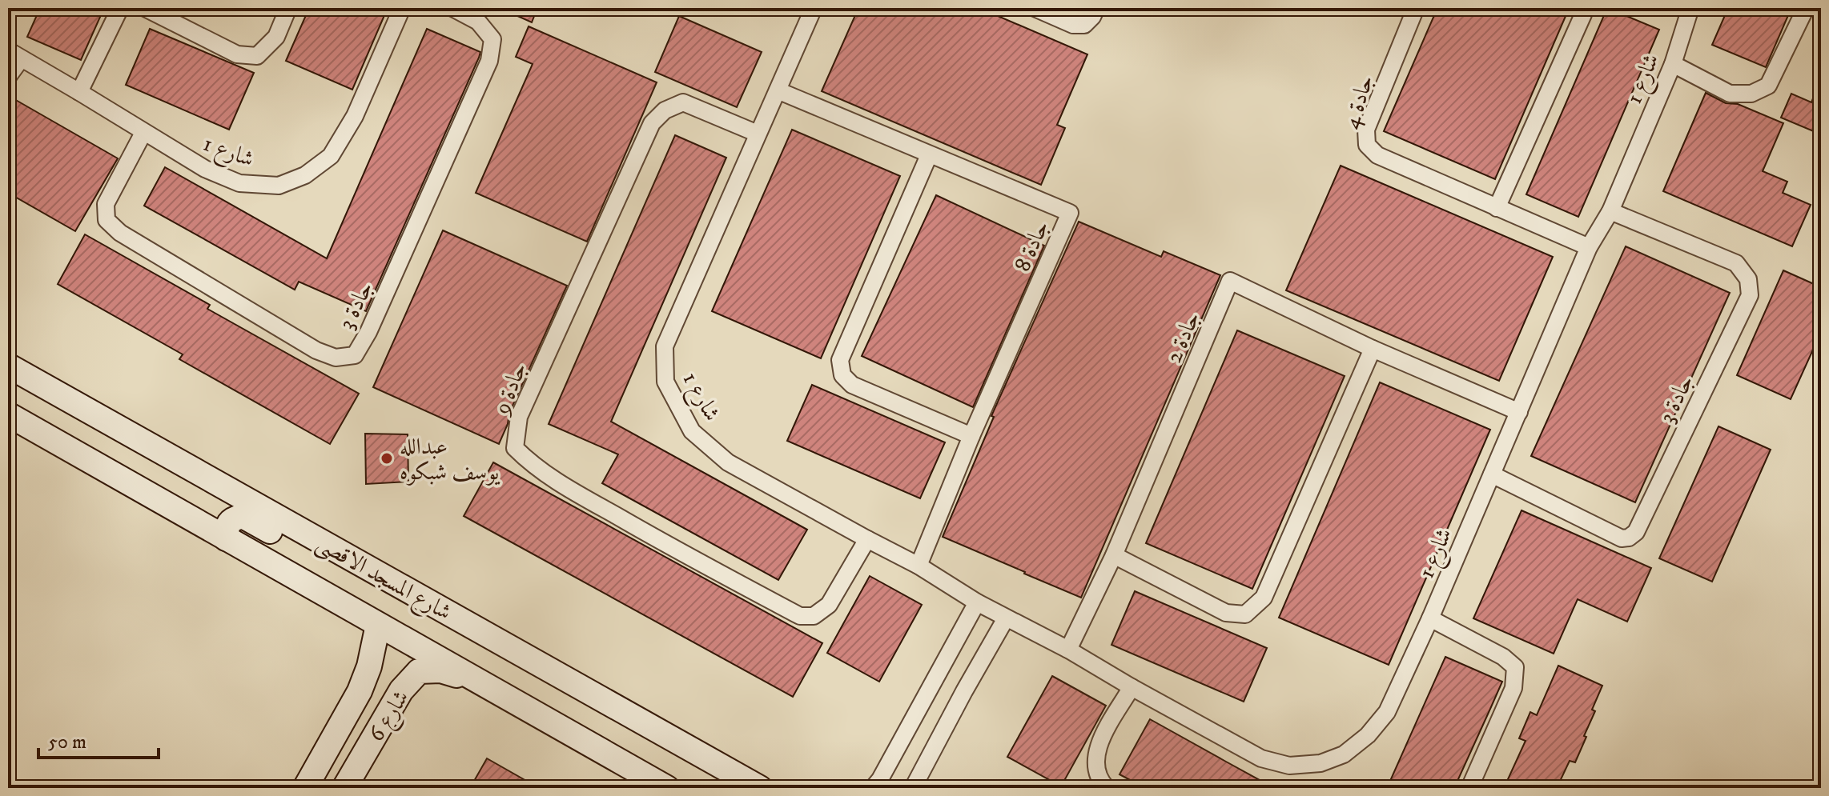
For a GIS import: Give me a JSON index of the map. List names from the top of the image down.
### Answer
{
  "streets": {
    "main road": ["شارع المسجد الاقصى", "شارع 6"],
    "street": [
      "شارع 1",
      "جادة 4",
      "جادة 8",
      "جادة 3",
      "جادة 2",
      "جادة 9"
    ]
  },
  "crossings": [
    ["شارع 1", "جادة 4"],
    ["شارع 1", "جادة 8"],
    ["شارع 1", "جادة 3"],
    ["شارع 1", "جادة 2"],
    ["شارع 1", "جادة 9"],
    ["شارع المسجد الاقصى", "شارع 6"]
  ],
  "places": ["عبدالله يوسف شبكوه"],
  "scale_bar": "50 m"
}
